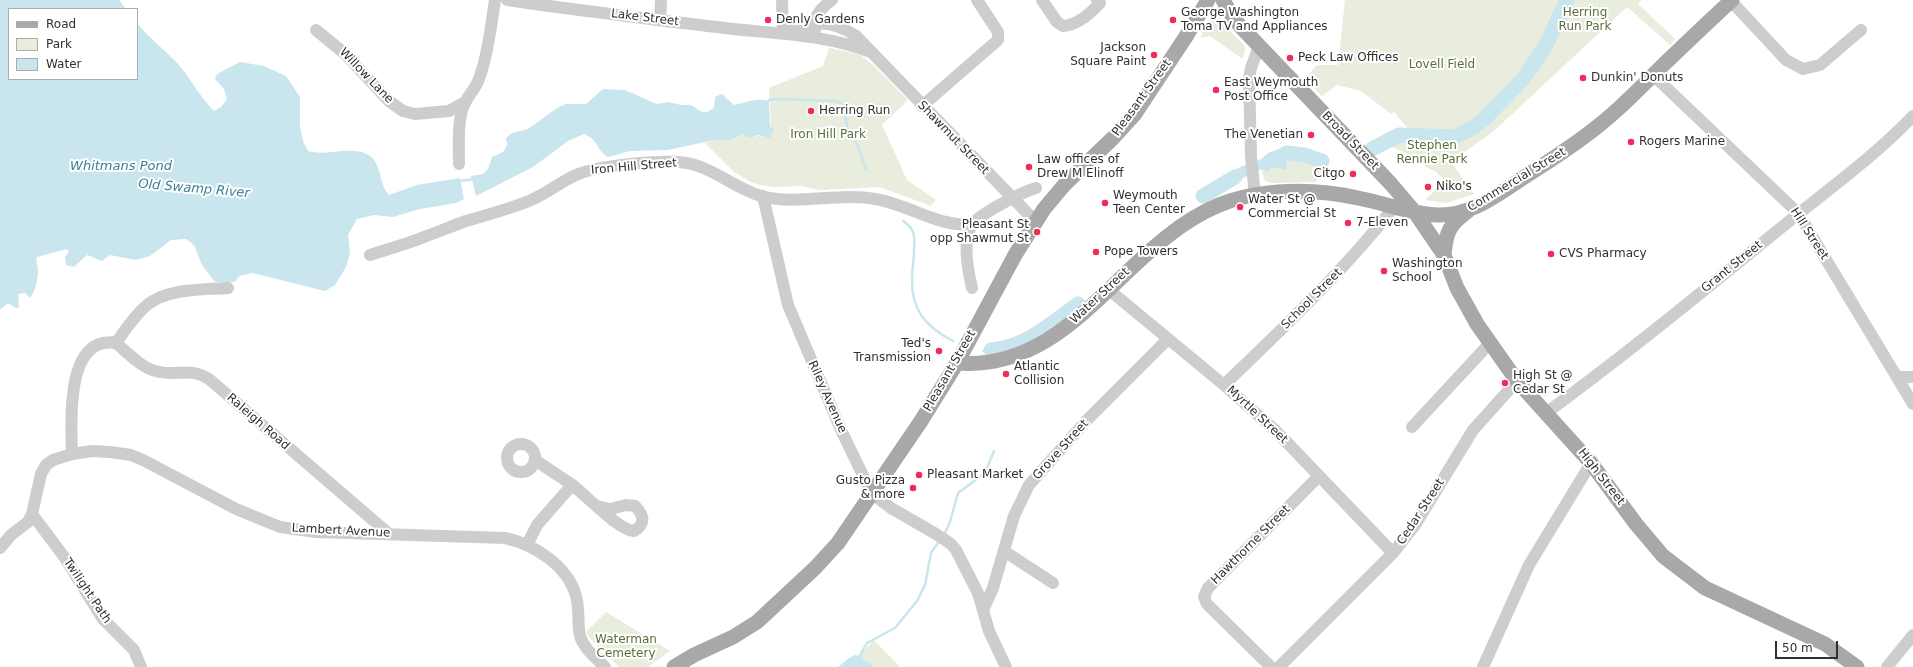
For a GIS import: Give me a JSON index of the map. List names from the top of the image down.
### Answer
{
  "streets": {
    "main road": [
      "Pleasant Street",
      "Broad Street",
      "Commercial Street",
      "Water Street",
      "High Street"
    ],
    "street": [
      "Lake Street",
      "Willow Lane",
      "Shawmut Street",
      "Iron Hill Street",
      "Hill Street",
      "Grant Street",
      "School Street",
      "Riley Avenue",
      "Myrtle Street",
      "Raleigh Road",
      "Grove Street",
      "Cedar Street",
      "Lambert Avenue",
      "Hawthorne Street",
      "Twilight Path"
    ]
  },
  "crossings": [
    ["Lake Street", "Shawmut Street"],
    ["Pleasant Street", "Shawmut Street"],
    ["Pleasant Street", "Water Street"],
    ["Pleasant Street", "Riley Avenue"],
    ["Broad Street", "Commercial Street"],
    ["Broad Street", "High Street"],
    ["Iron Hill Street", "Riley Avenue"],
    ["Commercial Street", "Hill Street"],
    ["Commercial Street", "Water Street"],
    ["Commercial Street", "School Street"],
    ["Commercial Street", "High Street"],
    ["Hill Street", "Grant Street"],
    ["Grant Street", "High Street"],
    ["Water Street", "Myrtle Street"],
    ["School Street", "Myrtle Street"],
    ["Myrtle Street", "Grove Street"],
    ["Myrtle Street", "Cedar Street"],
    ["Myrtle Street", "Hawthorne Street"],
    ["Raleigh Road", "Lambert Avenue"],
    ["High Street", "Cedar Street"],
    ["Lambert Avenue", "Twilight Path"]
  ],
  "water": ["Whitmans Pond", "Old Swamp River"],
  "parks": [
    "Herring Run Park",
    "Lovell Field",
    "Iron Hill Park",
    "Stephen Rennie Park",
    "Waterman Cemetery"
  ],
  "places": [
    "Denly Gardens",
    "George Washington Toma TV and Appliances",
    "Jackson Square Paint",
    "Peck Law Offices",
    "Dunkin' Donuts",
    "East Weymouth Post Office",
    "Herring Run",
    "The Venetian",
    "Rogers Marine",
    "Law offices of Drew M Elinoff",
    "Citgo",
    "Niko's",
    "Weymouth Teen Center",
    "Water St @ Commercial St",
    "7-Eleven",
    "Pleasant St opp Shawmut St",
    "Pope Towers",
    "CVS Pharmacy",
    "Washington School",
    "Ted's Transmission",
    "Atlantic Collision",
    "High St @ Cedar St",
    "Pleasant Market",
    "Gusto Pizza & more"
  ],
  "legend": ["Road", "Park", "Water"],
  "scale_bar": "50 m"
}
